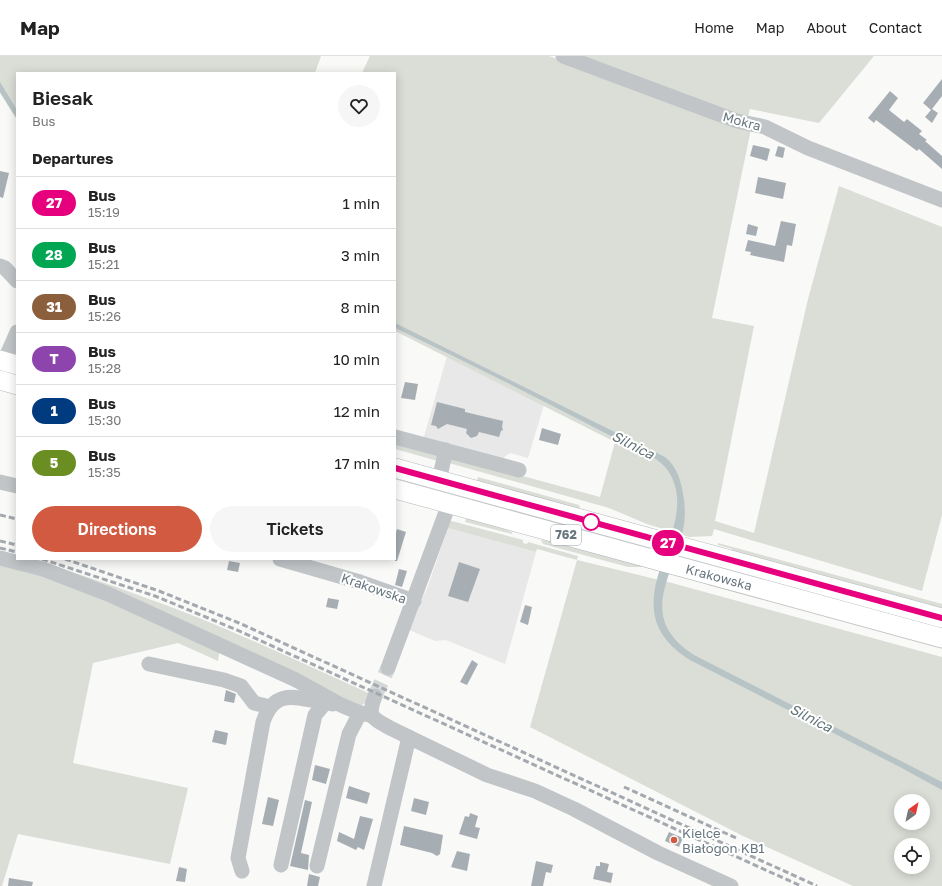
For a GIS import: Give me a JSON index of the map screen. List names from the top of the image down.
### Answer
{
  "streets": {
    "main road": ["762", "Krakowska"],
    "street": ["Mokra"]
  },
  "water": ["Silnica"],
  "places": ["Kielce Białogon KB1"],
  "lines": ["bus line 27"],
  "north": "top right",
  "page": {
    "header": "Map",
    "nav": [
      "Home",
      "Map",
      "About",
      "Contact"
    ],
    "on_map": "27",
    "heading": [
      ["Biesak", "Bus"],
      "Departures"
    ],
    "list": [
      {
        "mark": "27",
        "name": "Bus",
        "note": "15:19",
        "value": "1 min"
      },
      {
        "mark": "28",
        "name": "Bus",
        "note": "15:21",
        "value": "3 min"
      },
      {
        "mark": "31",
        "name": "Bus",
        "note": "15:26",
        "value": "8 min"
      },
      {
        "mark": "T",
        "name": "Bus",
        "note": "15:28",
        "value": "10 min"
      },
      {
        "mark": "1",
        "name": "Bus",
        "note": "15:30",
        "value": "12 min"
      },
      {
        "mark": "5",
        "name": "Bus",
        "note": "15:35",
        "value": "17 min"
      }
    ],
    "buttons": ["Directions", "Tickets"]
  }
}
